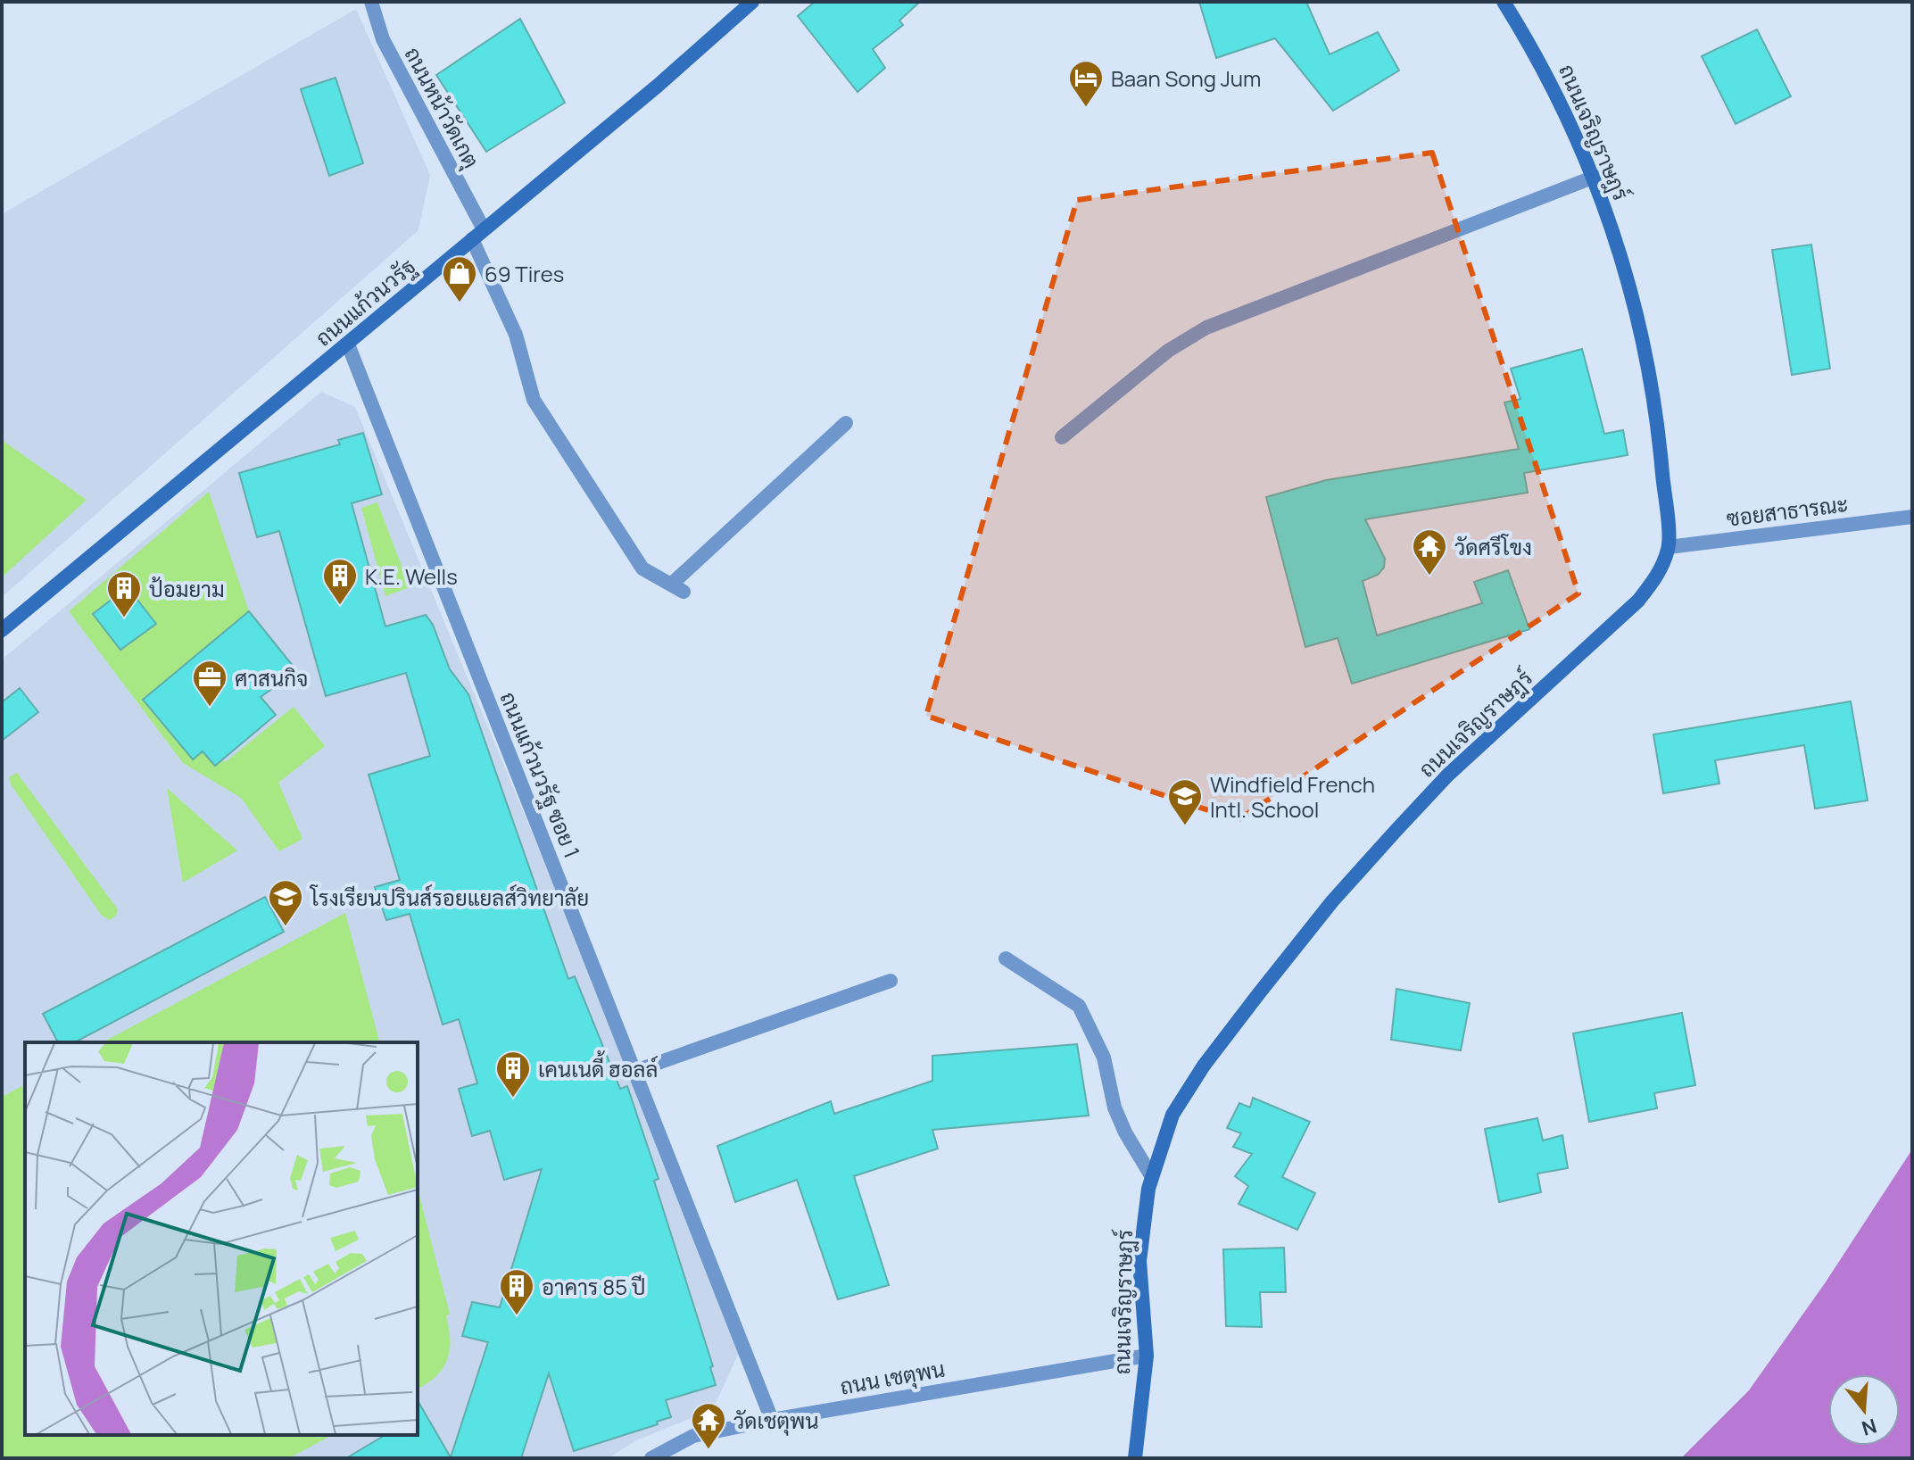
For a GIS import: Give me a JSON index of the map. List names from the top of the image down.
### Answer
{
  "streets": {
    "main road": ["ถนนเจริญราษฎร์", "ถนนแก้วนวรัฐ"],
    "street": [
      "ถนนหน้าวัดเกตุ",
      "ซอยสาธารณะ",
      "ถนนแก้วนวรัฐ ซอย 1",
      "ถนน เชตุพน"
    ]
  },
  "crossings": [
    ["ถนนหน้าวัดเกตุ", "ถนนแก้วนวรัฐ"],
    ["ถนนเจริญราษฎร์", "ซอยสาธารณะ"],
    ["ถนนเจริญราษฎร์", "ถนน เชตุพน"],
    ["ถนนแก้วนวรัฐ", "ถนนแก้วนวรัฐ ซอย 1"],
    ["ถนนแก้วนวรัฐ ซอย 1", "ถนน เชตุพน"]
  ],
  "places": {
    "hotel": ["Baan Song Jum"],
    "shop": ["69 Tires"],
    "temple": ["วัดศรีโขง", "วัดเชตุพน"],
    "building": [
      "K.E. Wells",
      "ป้อมยาม",
      "เคนเนดี้ ฮอลล์",
      "อาคาร 85 ปี"
    ],
    "office": ["ศาสนกิจ"],
    "school or university": ["Windfield French Intl. School", "โรงเรียนปรินส์รอยแยลส์วิทยาลัย"]
  },
  "north": "bottom"
}
